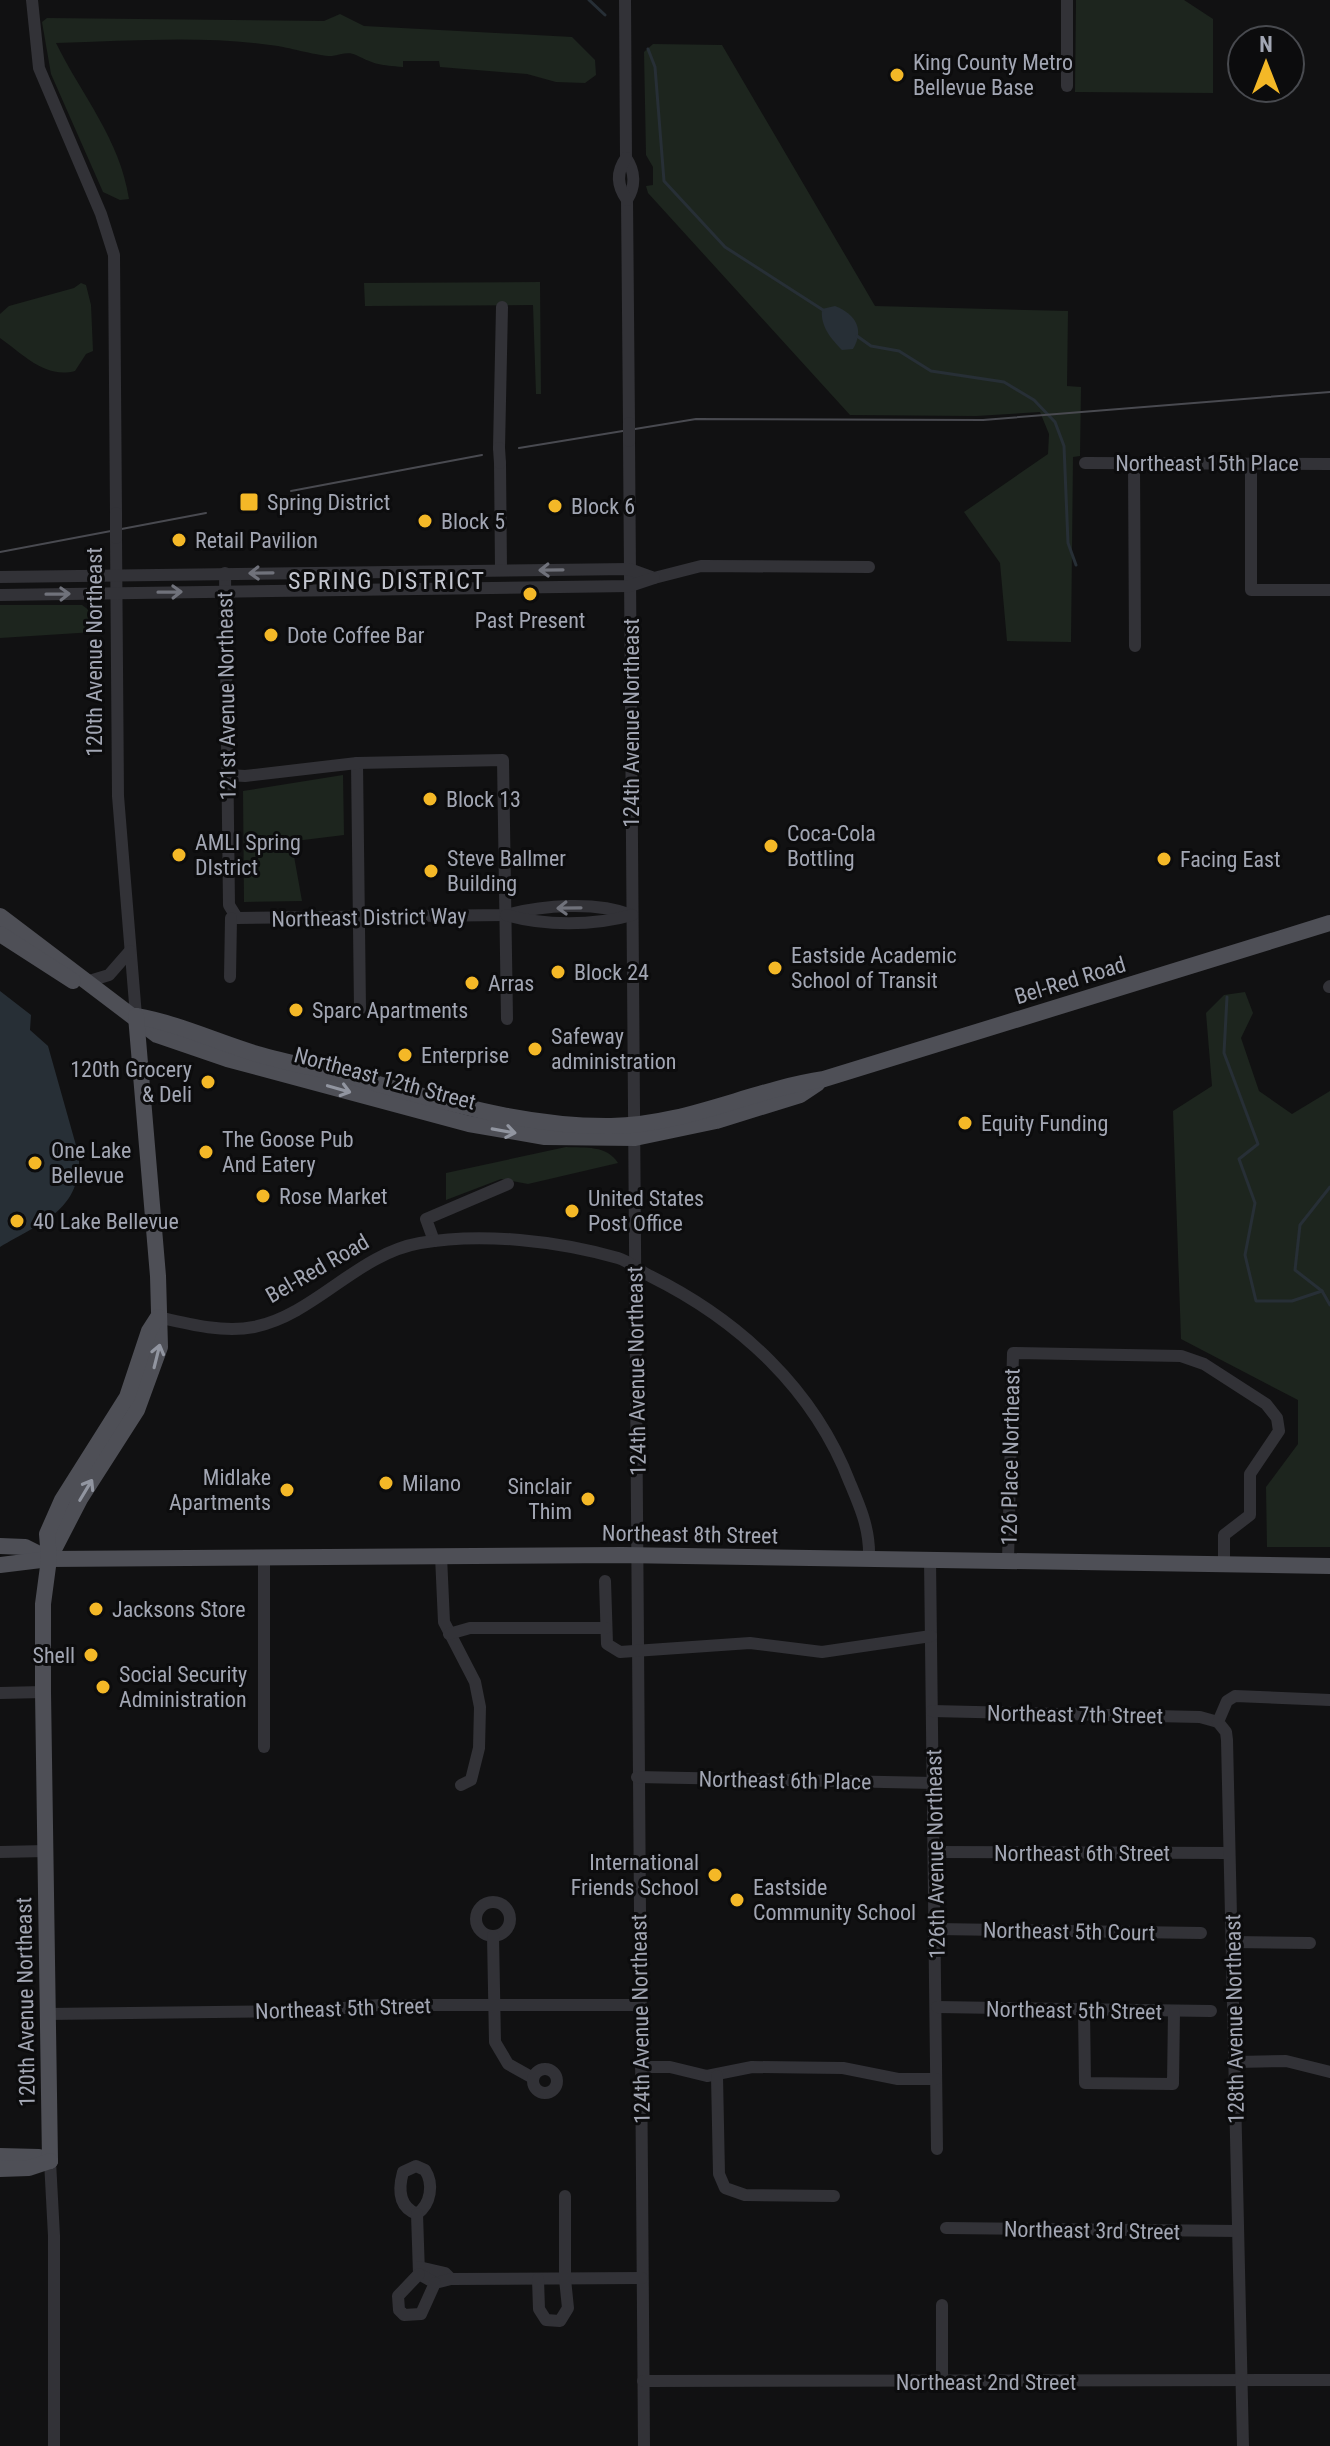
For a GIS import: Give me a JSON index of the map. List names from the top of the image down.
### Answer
{
  "streets": {
    "main road": [
      "120th Avenue Northeast",
      "Bel-Red Road",
      "Northeast 12th Street",
      "Northeast 8th Street"
    ],
    "street": [
      "Northeast 15th Place",
      "121st Avenue Northeast",
      "124th Avenue Northeast",
      "Northeast District Way",
      "126 Place Northeast",
      "Northeast 7th Street",
      "Northeast 6th Place",
      "Northeast 6th Street",
      "126th Avenue Northeast",
      "Northeast 5th Court",
      "Northeast 5th Street",
      "128th Avenue Northeast",
      "Northeast 3rd Street",
      "Northeast 2nd Street"
    ]
  },
  "crossings": [
    ["120th Avenue Northeast", "Bel-Red Road"],
    ["120th Avenue Northeast", "Northeast 12th Street"],
    ["120th Avenue Northeast", "Northeast 8th Street"],
    ["120th Avenue Northeast", "Northeast 5th Street"],
    ["121st Avenue Northeast", "Northeast District Way"],
    ["124th Avenue Northeast", "Northeast District Way"],
    ["124th Avenue Northeast", "Bel-Red Road"],
    ["124th Avenue Northeast", "Northeast 12th Street"],
    ["124th Avenue Northeast", "Northeast 8th Street"],
    ["124th Avenue Northeast", "Northeast 6th Place"],
    ["124th Avenue Northeast", "Northeast 5th Street"],
    ["124th Avenue Northeast", "Northeast 2nd Street"],
    ["Bel-Red Road", "Northeast 12th Street"],
    ["Bel-Red Road", "Northeast 8th Street"],
    ["126 Place Northeast", "Northeast 8th Street"],
    ["Northeast 8th Street", "126th Avenue Northeast"],
    ["Northeast 7th Street", "126th Avenue Northeast"],
    ["Northeast 7th Street", "128th Avenue Northeast"],
    ["Northeast 6th Place", "126th Avenue Northeast"],
    ["Northeast 6th Street", "126th Avenue Northeast"],
    ["Northeast 6th Street", "128th Avenue Northeast"],
    ["126th Avenue Northeast", "Northeast 5th Court"],
    ["126th Avenue Northeast", "Northeast 5th Street"],
    ["128th Avenue Northeast", "Northeast 3rd Street"],
    ["128th Avenue Northeast", "Northeast 2nd Street"]
  ],
  "districts": ["SPRING DISTRICT"],
  "places": {
    "other": [
      "King County Metro Bellevue Base",
      "Block 6",
      "Block 5",
      "Retail Pavilion",
      "Past Present",
      "Dote Coffee Bar",
      "Block 13",
      "Coca-Cola Bottling",
      "AMLI Spring DIstrict",
      "Facing East",
      "Steve Ballmer Building",
      "Eastside Academic School of Transit",
      "Block 24",
      "Arras",
      "Sparc Apartments",
      "Safeway administration",
      "Enterprise",
      "120th Grocery & Deli",
      "Equity Funding",
      "The Goose Pub And Eatery",
      "One Lake Bellevue",
      "Rose Market",
      "United States Post Office",
      "40 Lake Bellevue",
      "Milano",
      "Midlake Apartments",
      "Sinclair Thim",
      "Jacksons Store",
      "Shell",
      "Social Security Administration",
      "International Friends School",
      "Eastside Community School"
    ],
    "transit": ["Spring District"]
  },
  "north": "top"
}
